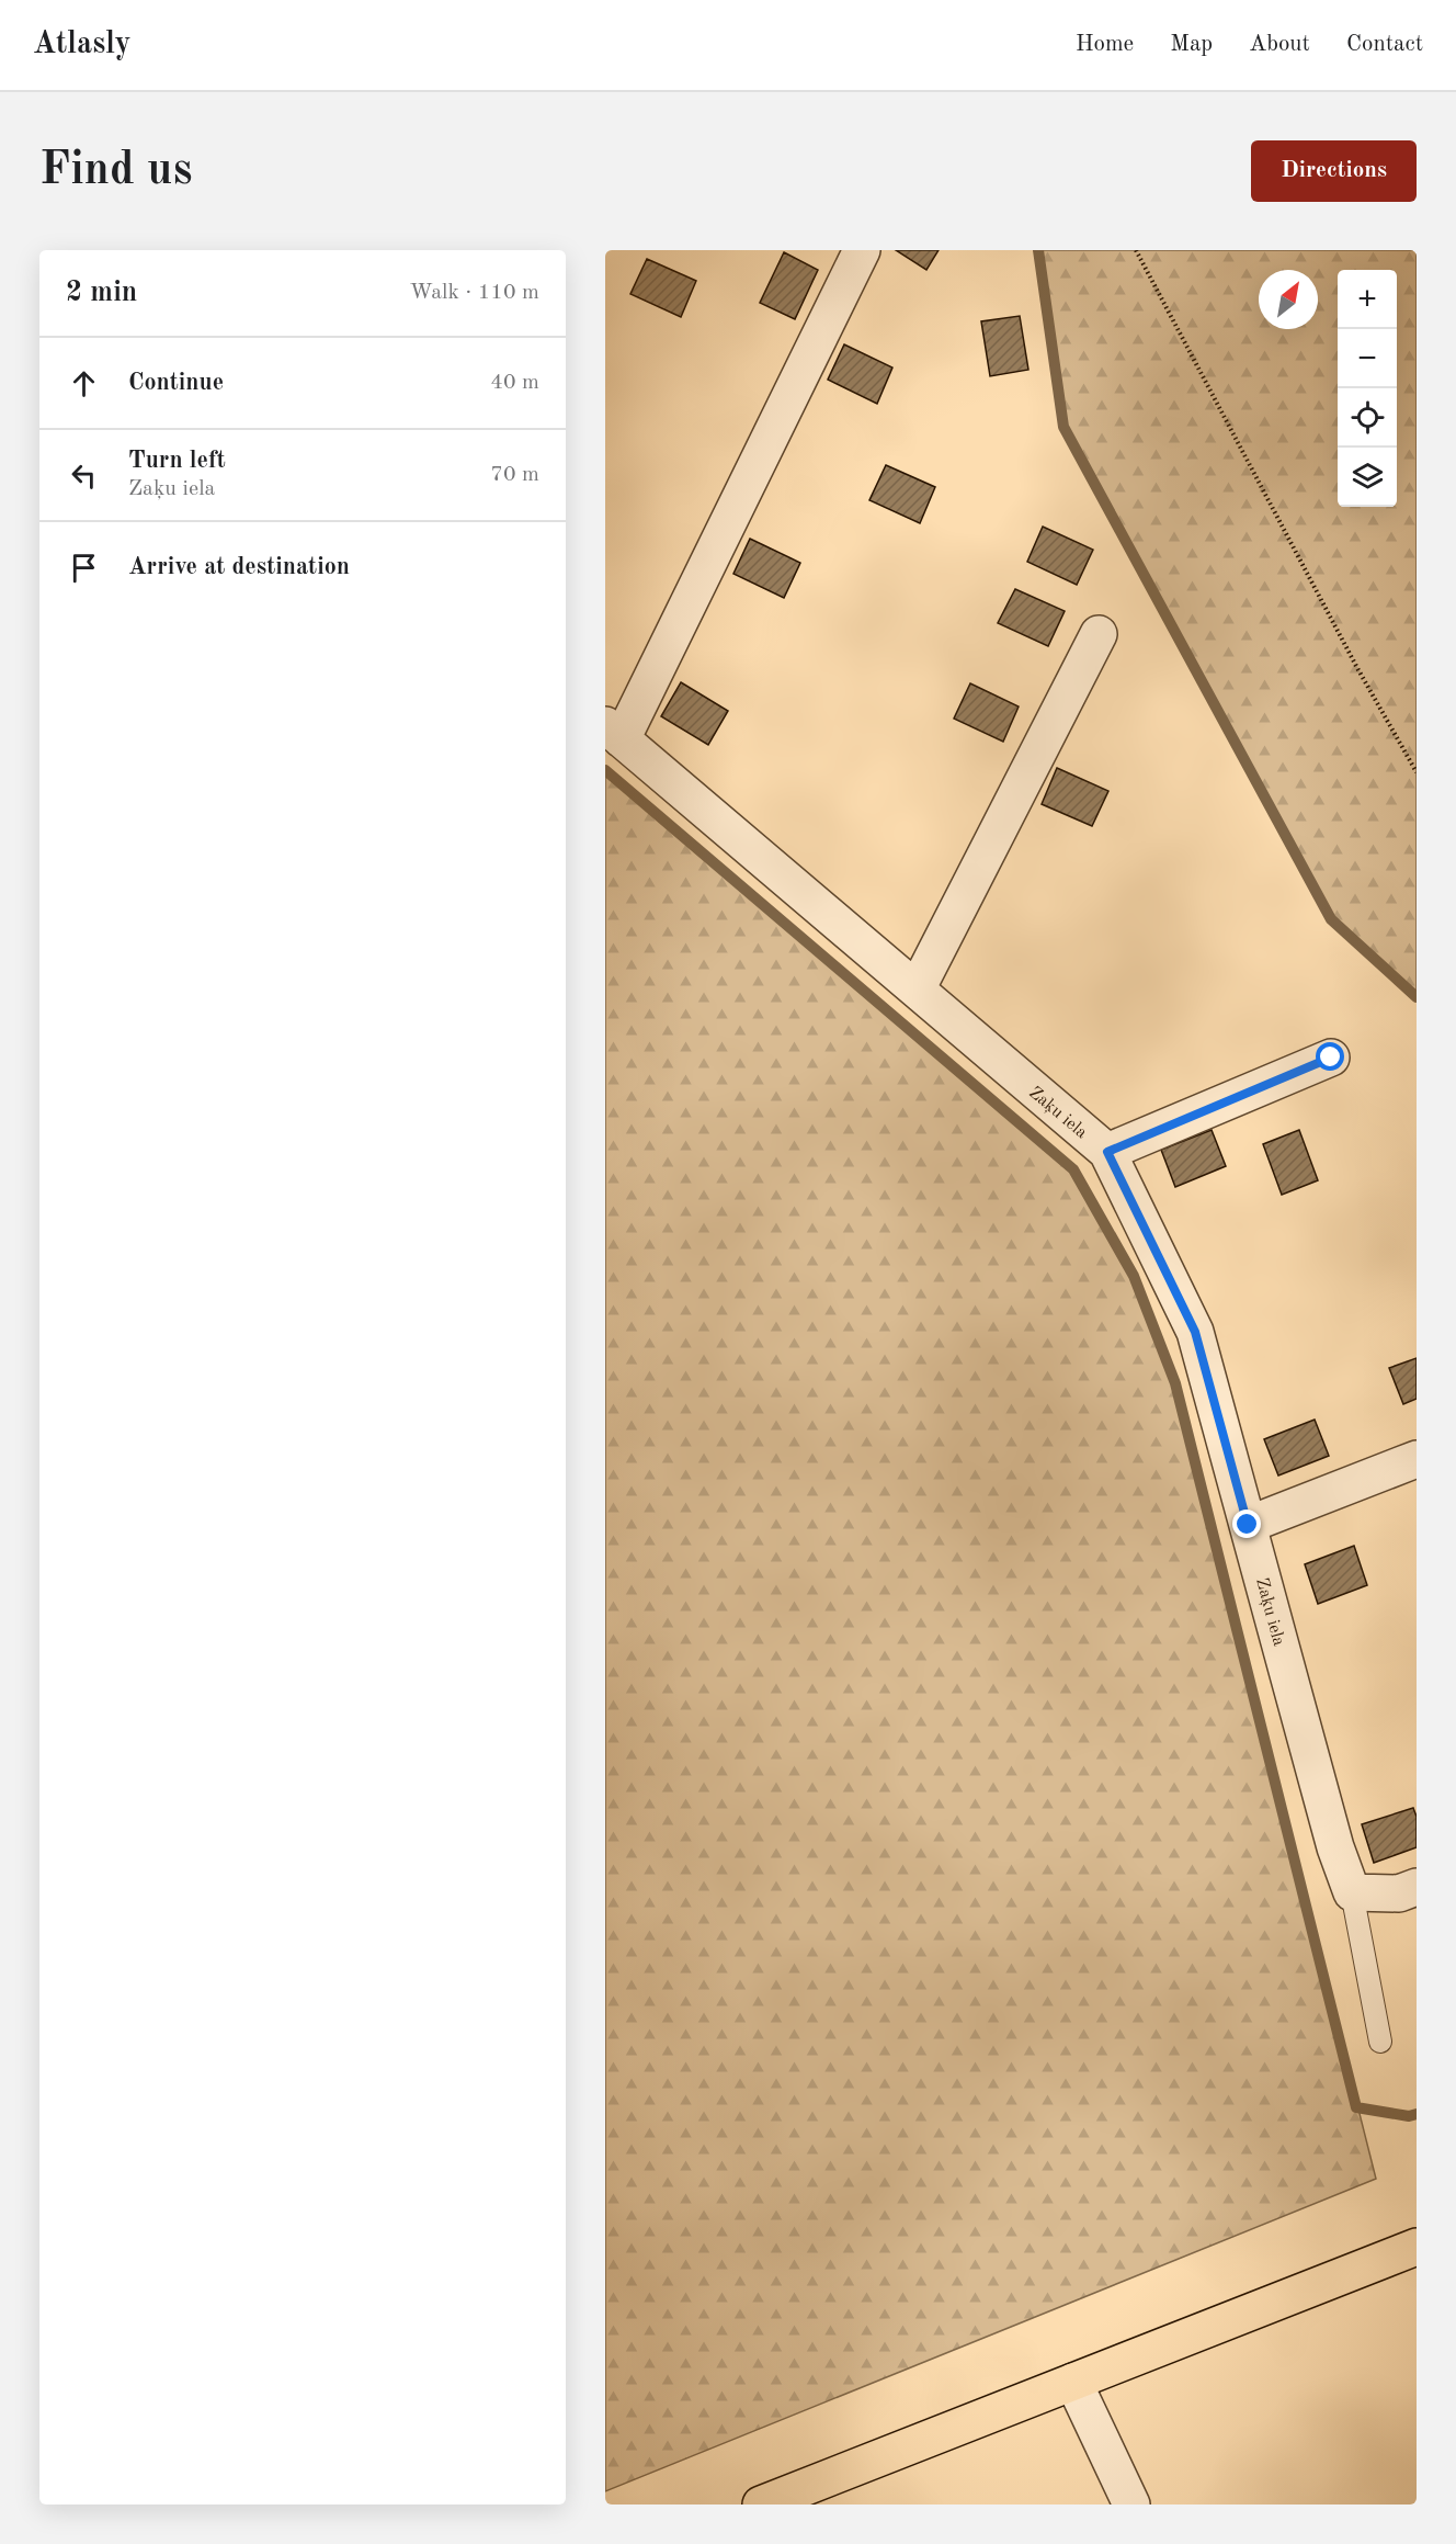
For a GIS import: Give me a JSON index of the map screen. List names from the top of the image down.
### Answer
{
  "streets": {
    "street": ["Zaķu iela"]
  },
  "north": "top right",
  "page": {
    "header": "Atlasly",
    "nav": [
      "Home",
      "Map",
      "About",
      "Contact"
    ],
    "buttons": "Directions",
    "title": "Find us",
    "heading": ["2 min", "Walk · 110 m"],
    "map_buttons": ["+", "−"],
    "list": [
      ["Continue", "40 m"],
      ["Turn left", "Zaķu iela", "70 m"],
      "Arrive at destination"
    ]
  }
}
